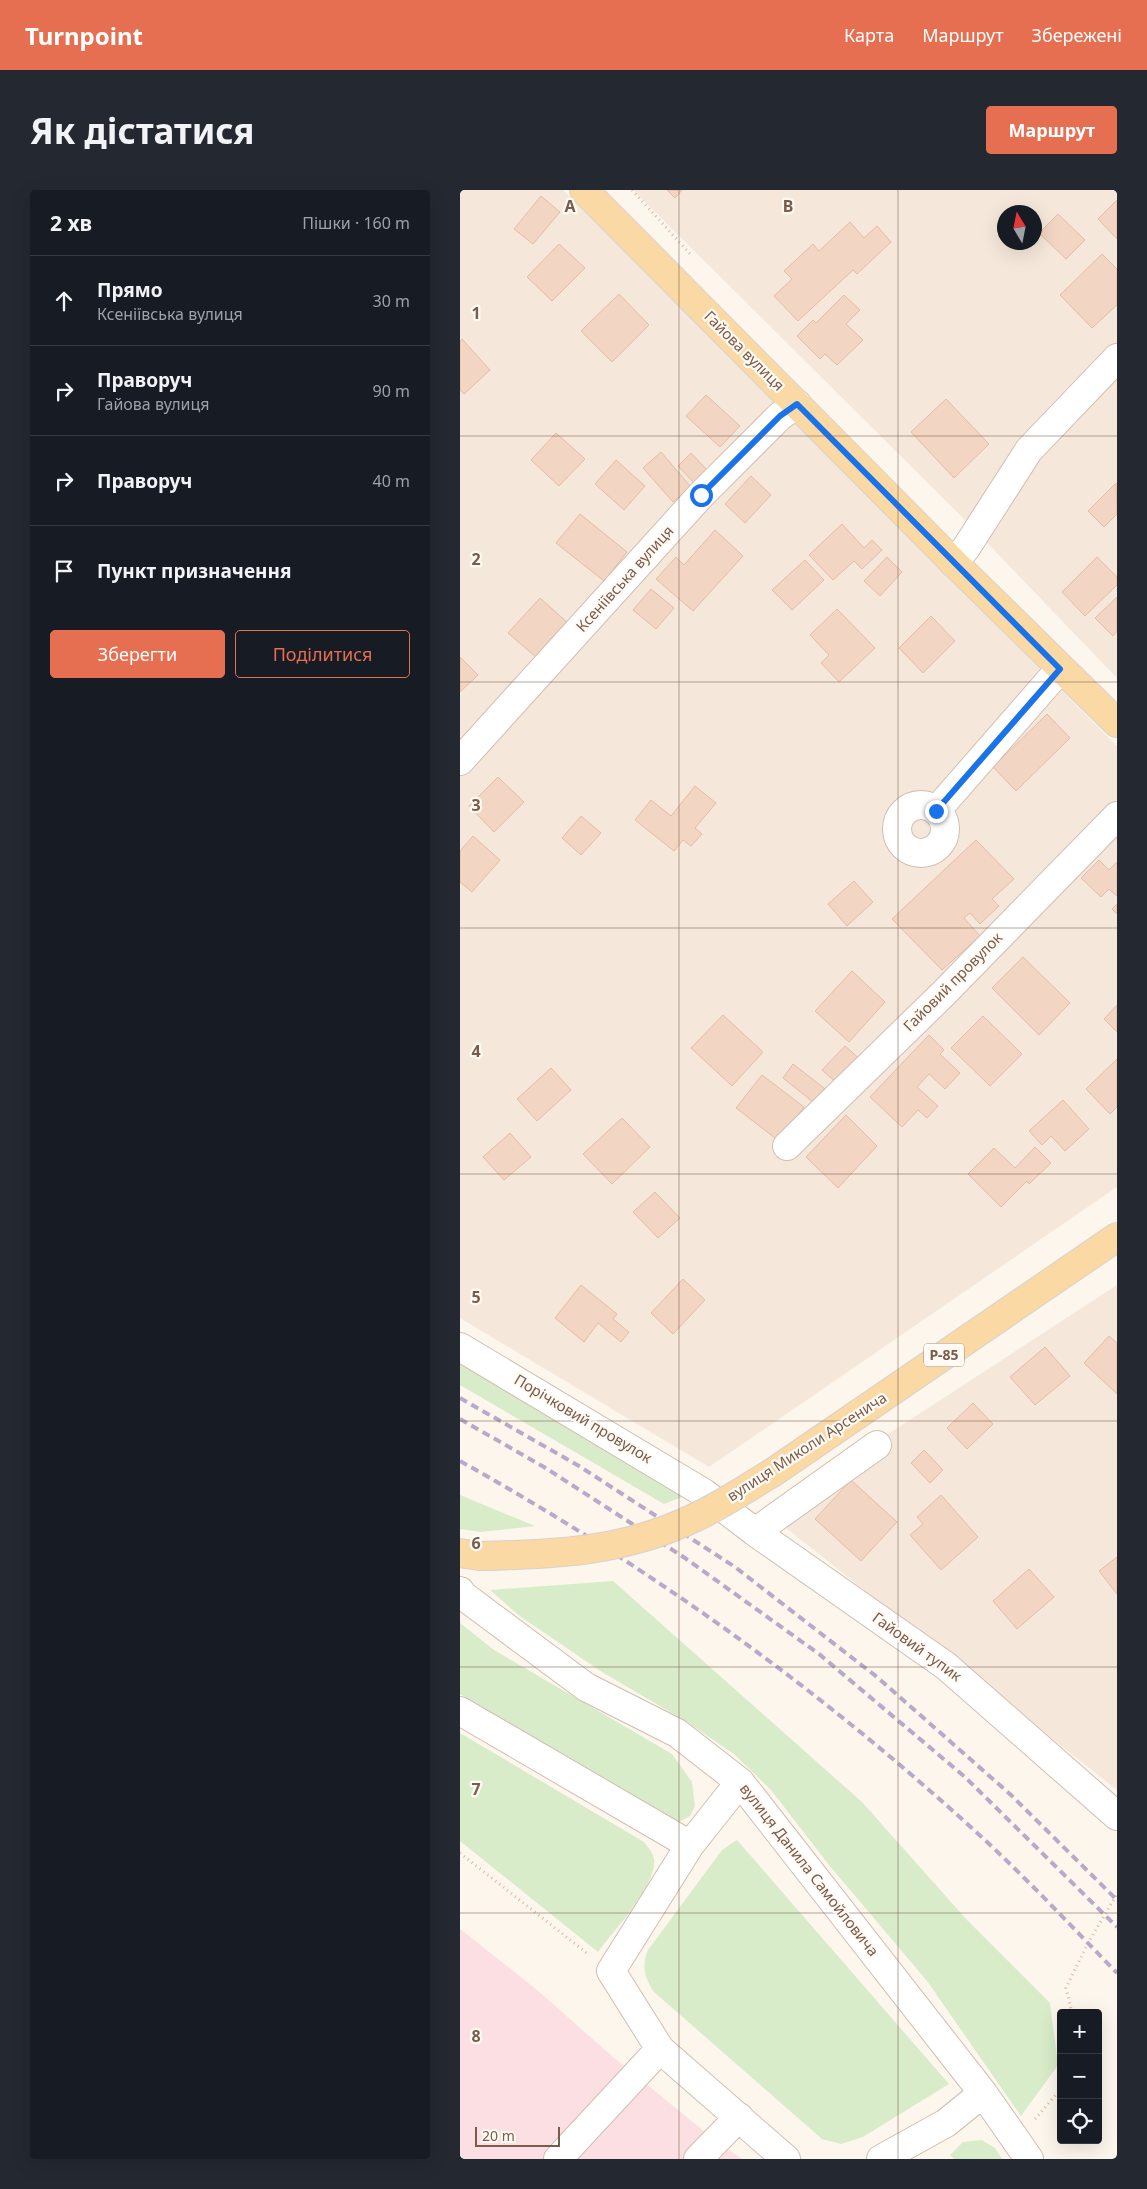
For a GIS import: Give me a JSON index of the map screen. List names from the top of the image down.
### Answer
{
  "streets": {
    "main road": ["Гайова вулиця", "Р-85", "вулиця Миколи Арсенича"],
    "street": [
      "Ксеніївська вулиця",
      "Гайовий провулок",
      "Порічковий провулок",
      "Гайовий тупик",
      "вулиця Данила Самойловича"
    ]
  },
  "crossings": [
    ["Гайова вулиця", "Ксеніївська вулиця"],
    ["Порічковий провулок", "Гайовий тупик"]
  ],
  "scale_bar": "20 m",
  "north": "top",
  "page": {
    "header": "Turnpoint",
    "nav": ["Карта", "Маршрут", "Збережені"],
    "buttons": [
      "Маршрут",
      ["Зберегти", "Поділитися"]
    ],
    "title": "Як дістатися",
    "heading": ["2 хв", "Пішки · 160 m"],
    "list": [
      ["Прямо", "Ксеніївська вулиця", "30 m"],
      ["Праворуч", "Гайова вулиця", "90 m"],
      ["Праворуч", "40 m"],
      "Пункт призначення"
    ],
    "map_buttons": ["+", "−"],
    "scale": "20 m"
  },
  "grid": {
    "columns": ["A", "B"],
    "rows": [
      "1",
      "2",
      "3",
      "4",
      "5",
      "6",
      "7",
      "8"
    ]
  }
}
